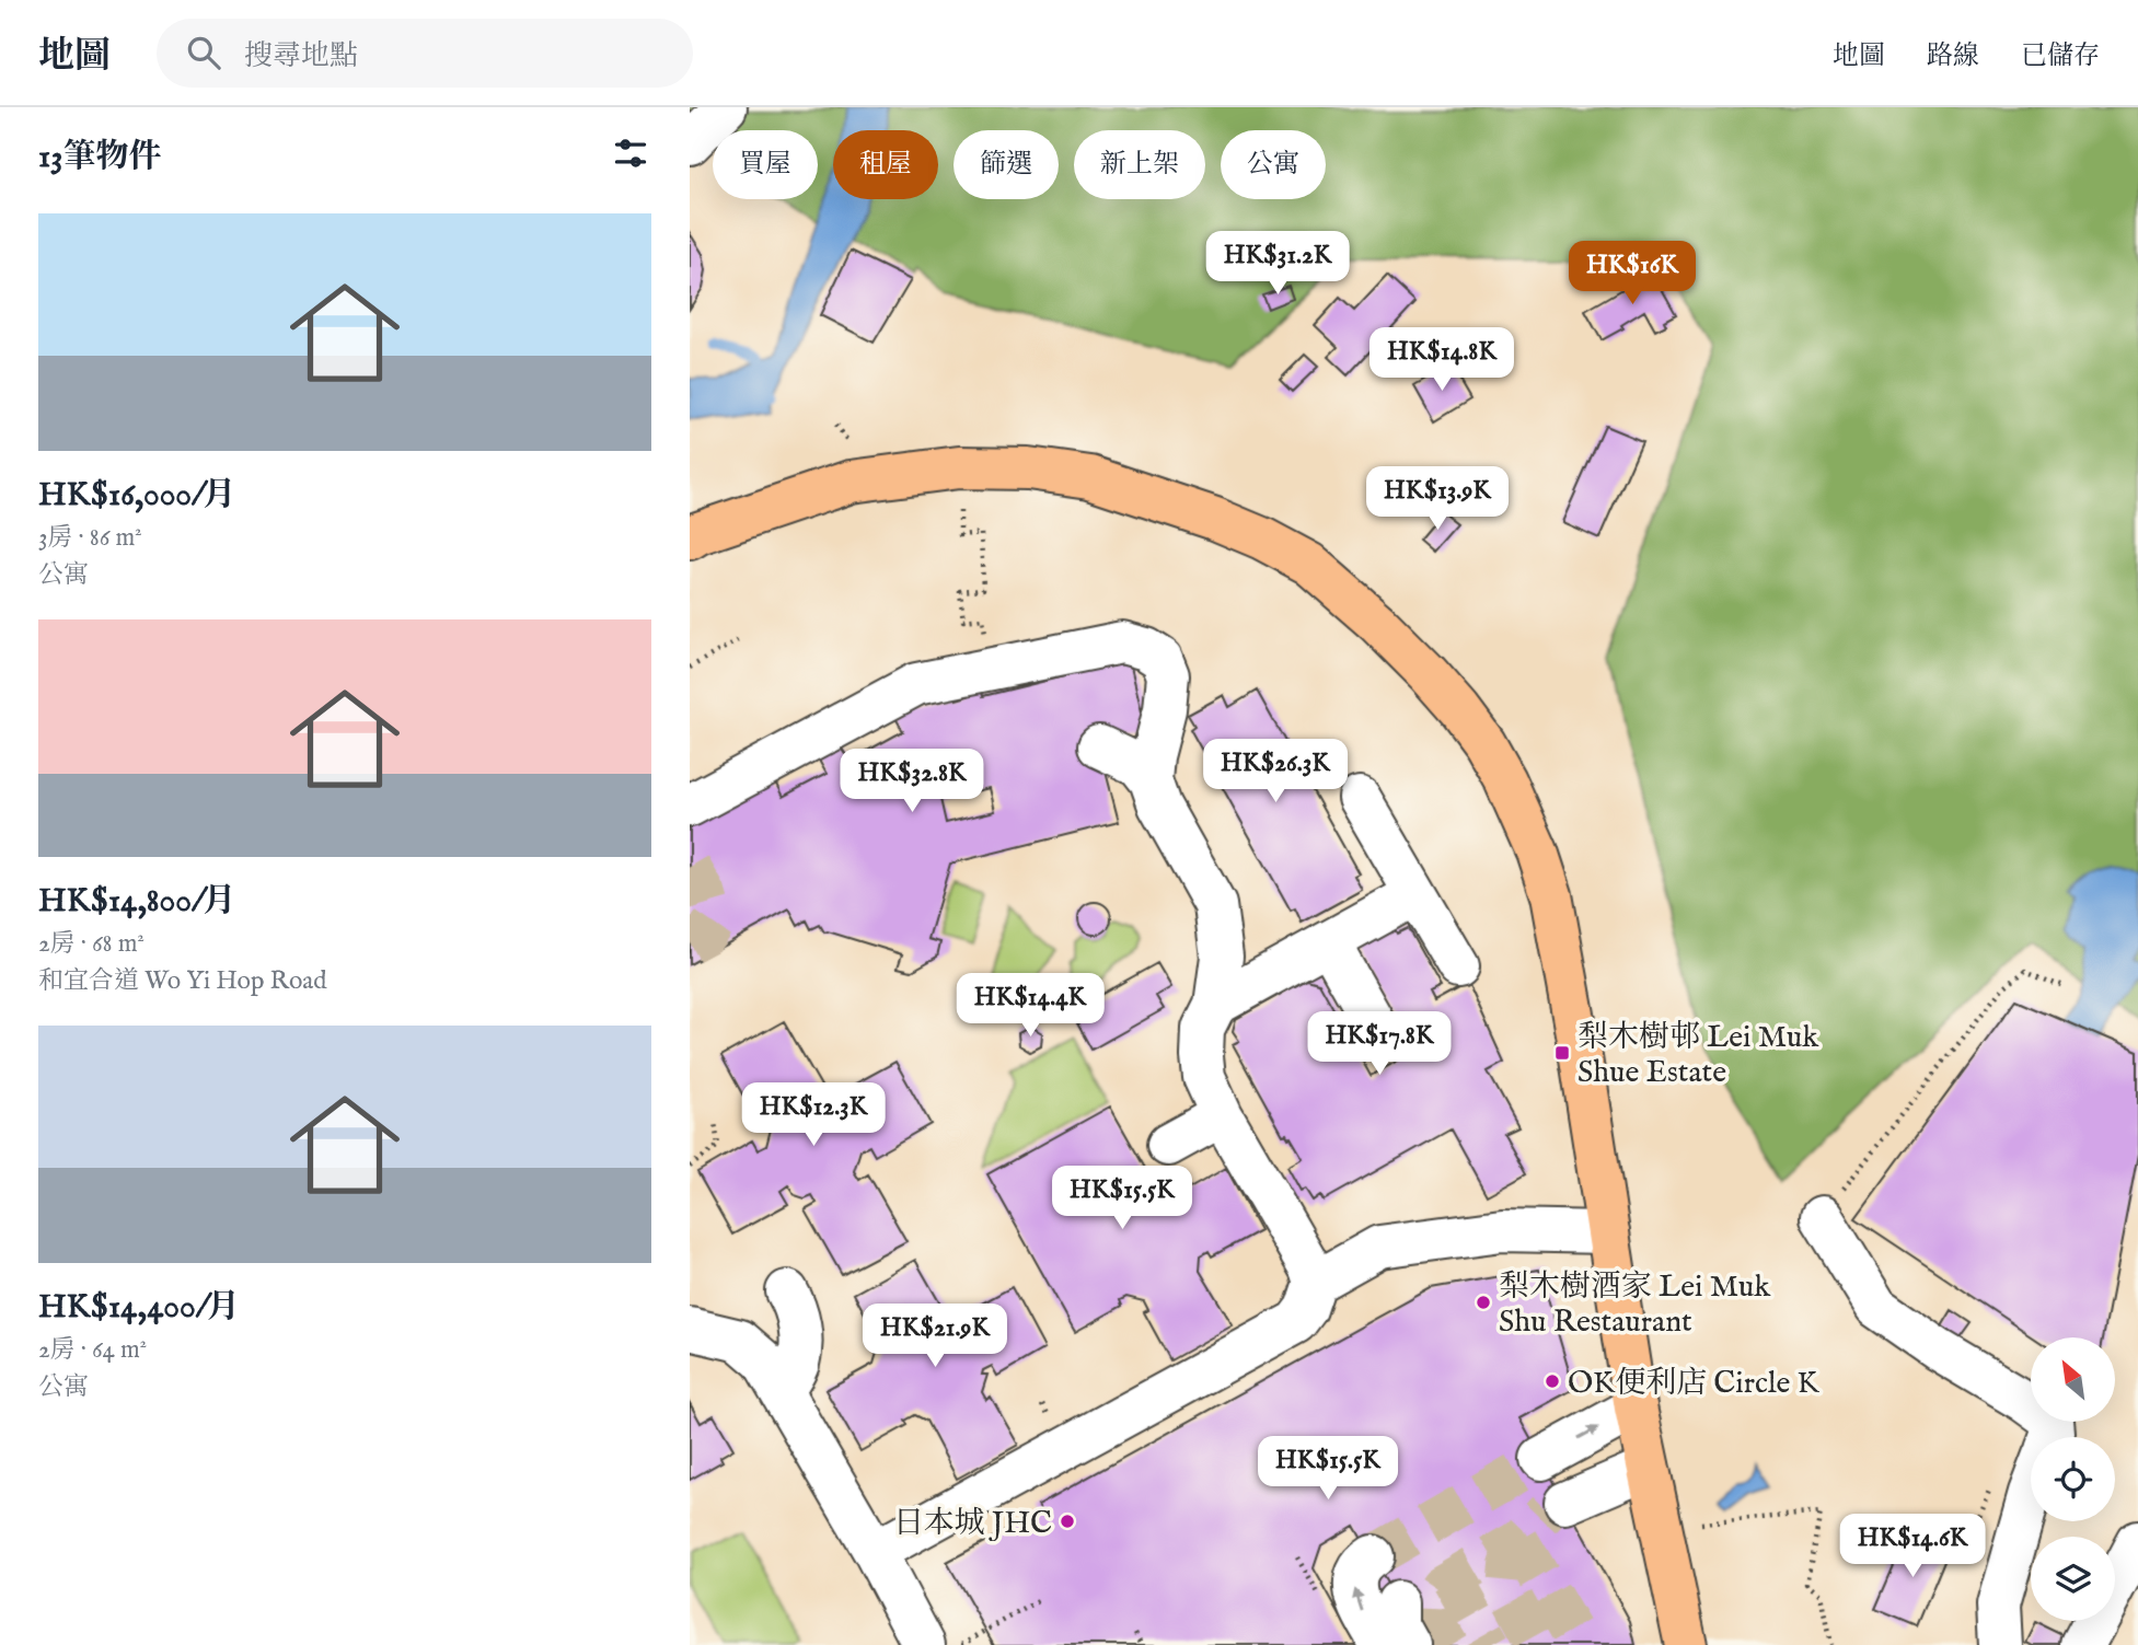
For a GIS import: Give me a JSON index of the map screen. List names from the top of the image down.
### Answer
{
  "places": {
    "transit": ["梨木樹邨 Lei Muk Shue Estate"],
    "other": ["梨木樹酒家 Lei Muk Shu Restaurant", "OK便利店 Circle K", "日本城 JHC"]
  },
  "north": "top left",
  "page": {
    "header": "地圖",
    "search": "搜尋地點",
    "nav": ["地圖", "路線", "已儲存"],
    "heading": "13筆物件",
    "chip": [
      "買屋",
      "租屋",
      "篩選",
      "新上架",
      "公寓"
    ],
    "list": [
      {
        "name": "HK$16,000/月",
        "note": "3房 · 86 m² · 公寓"
      },
      {
        "name": "HK$14,800/月",
        "note": "2房 · 68 m² · 和宜合道 Wo Yi Hop Road"
      },
      {
        "name": "HK$14,400/月",
        "note": "2房 · 64 m² · 公寓"
      }
    ],
    "price": [
      "HK$31.2K",
      "HK$16K",
      "HK$14.8K",
      "HK$13.9K",
      "HK$26.3K",
      "HK$32.8K",
      "HK$14.4K",
      "HK$17.8K",
      "HK$12.3K",
      "HK$15.5K",
      "HK$21.9K",
      "HK$15.5K",
      "HK$14.6K"
    ]
  }
}
